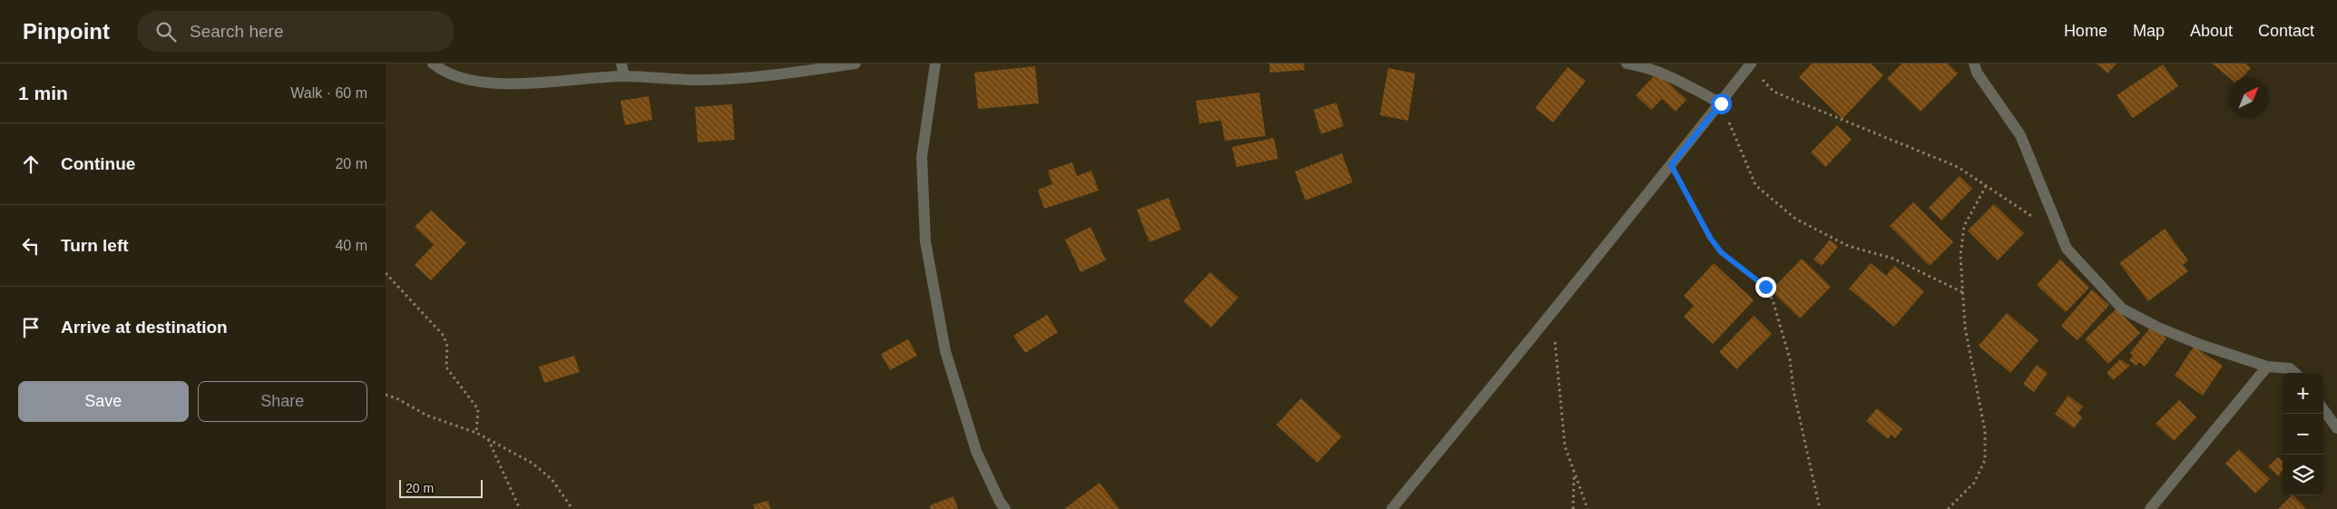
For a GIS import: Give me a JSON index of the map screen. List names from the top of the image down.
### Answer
{
  "scale_bar": "20 m",
  "north": "top right",
  "page": {
    "header": "Pinpoint",
    "search": "Search here",
    "nav": [
      "Home",
      "Map",
      "About",
      "Contact"
    ],
    "heading": ["1 min", "Walk · 60 m"],
    "list": [
      ["Continue", "20 m"],
      ["Turn left", "40 m"],
      "Arrive at destination"
    ],
    "buttons": ["Save", "Share"],
    "map_buttons": ["+", "−"],
    "scale": "20 m"
  }
}
